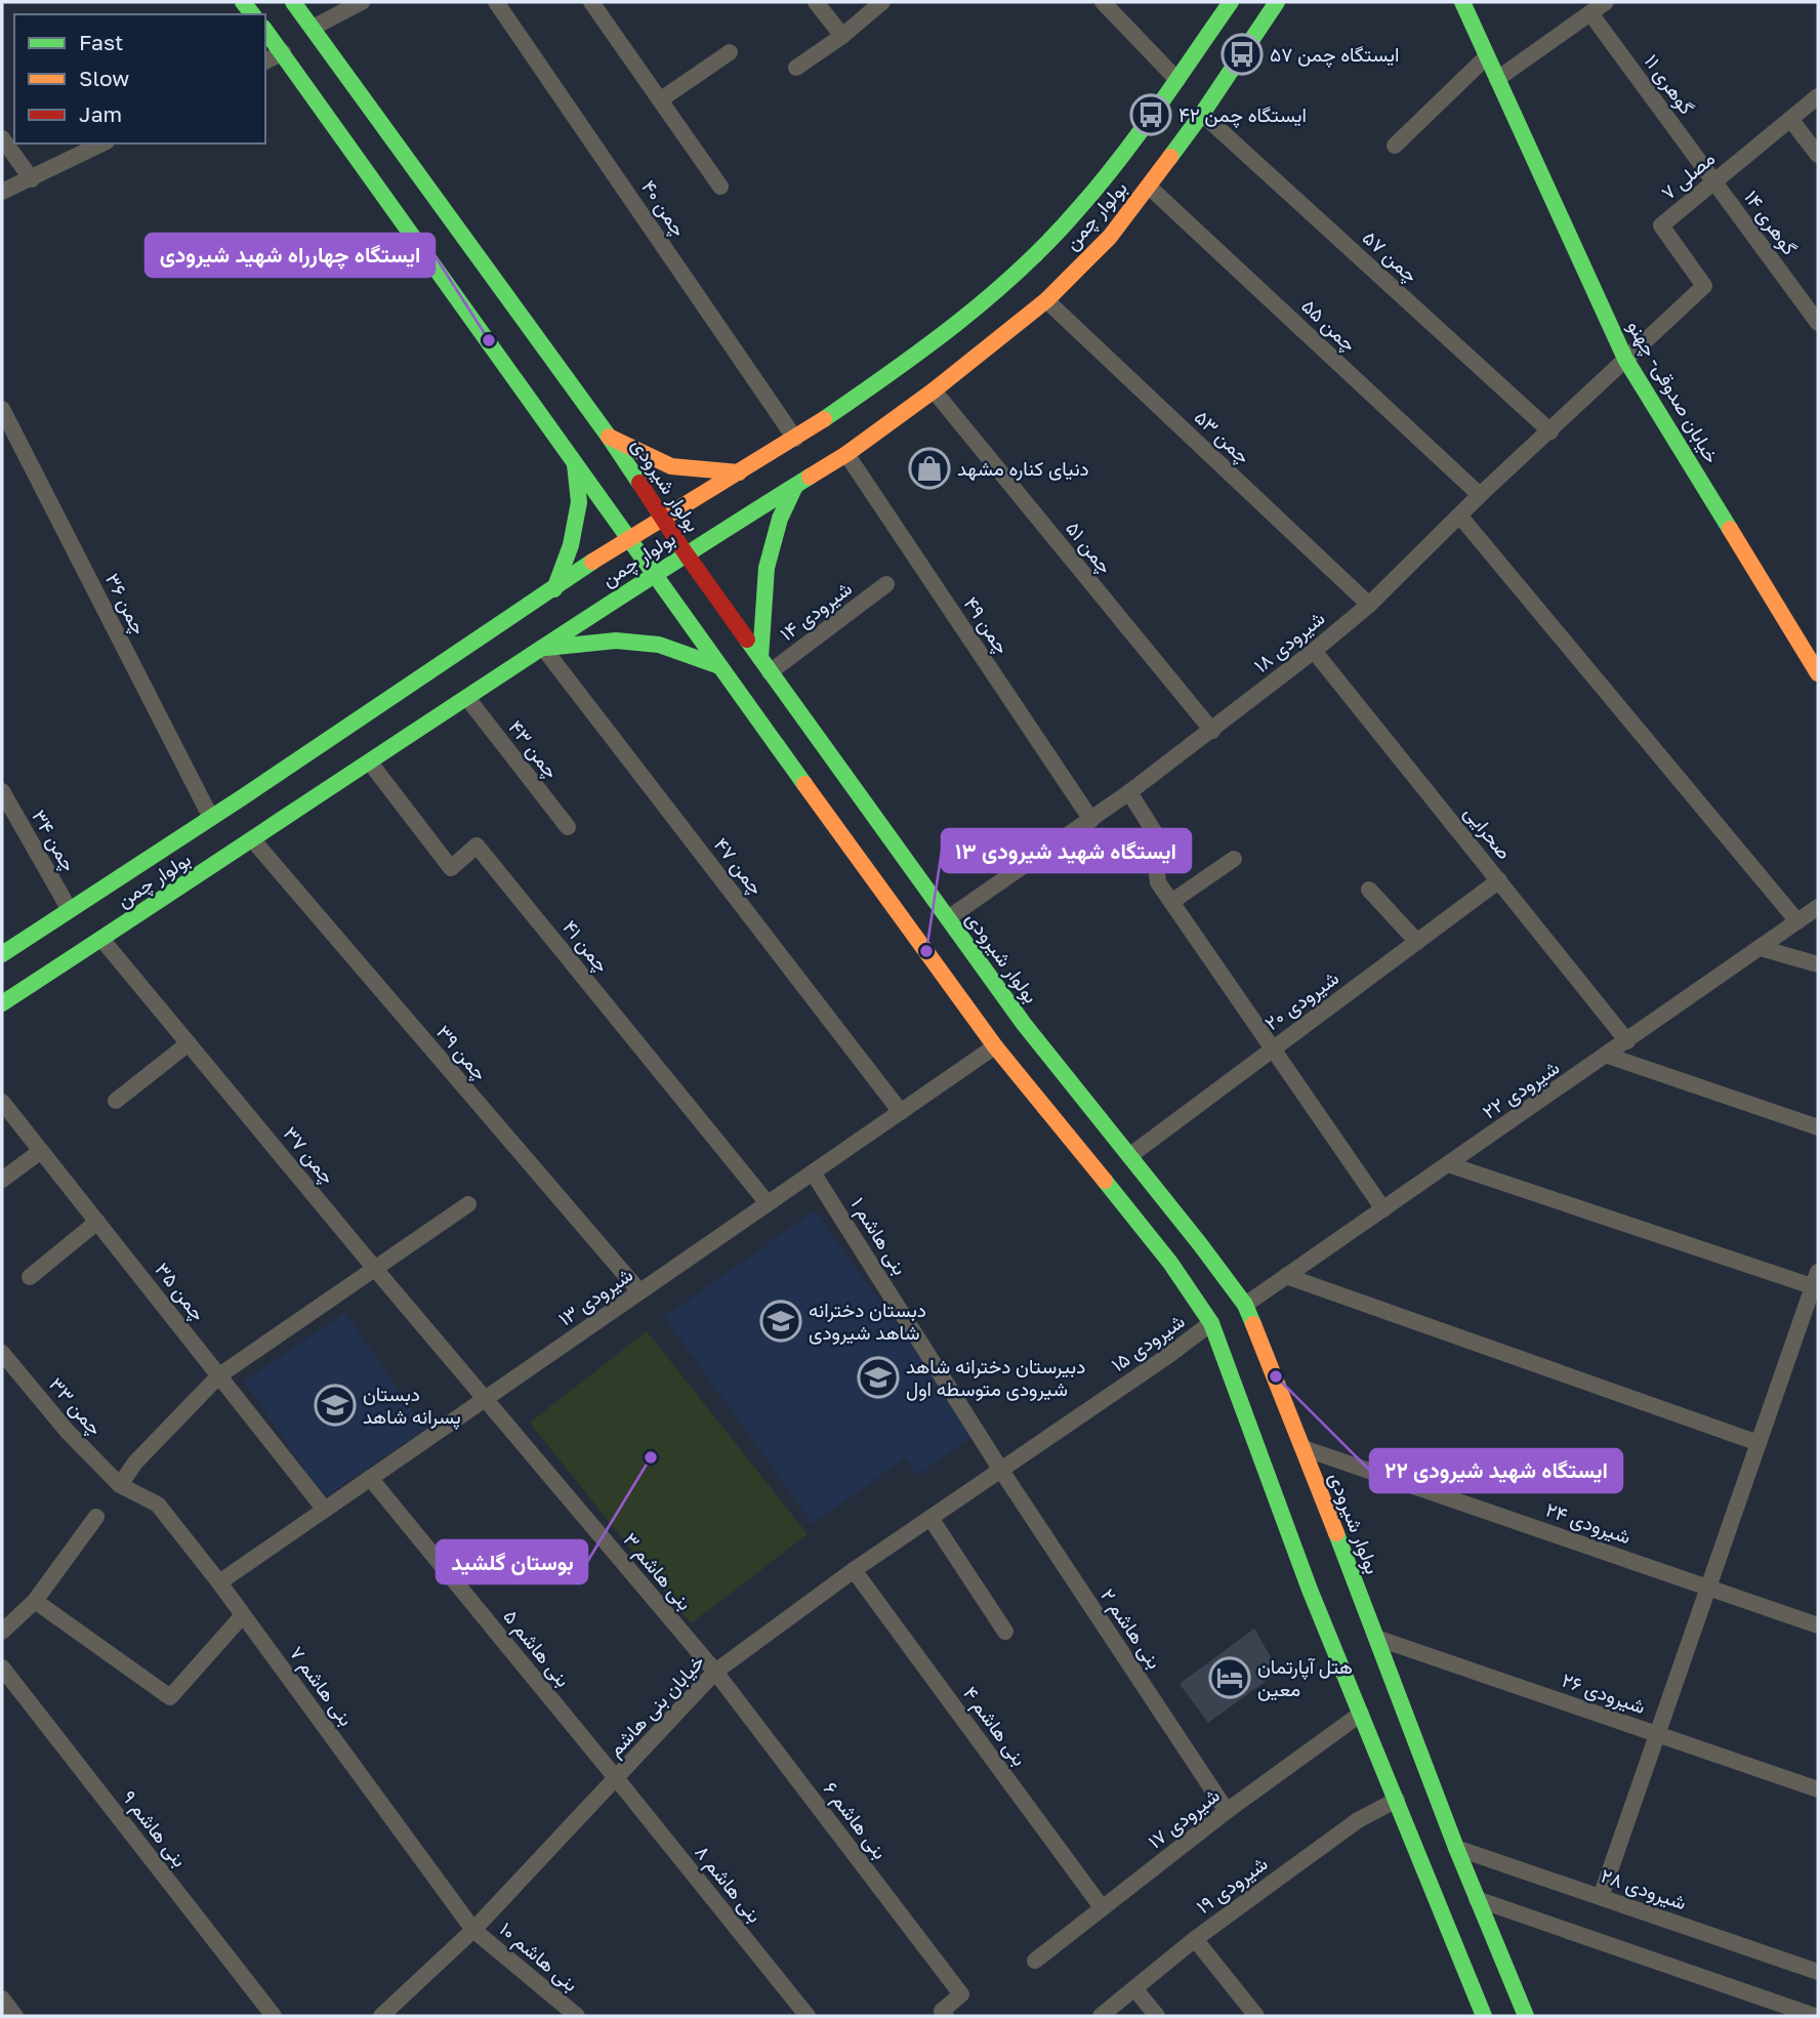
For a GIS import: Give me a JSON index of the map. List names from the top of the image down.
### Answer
{
  "streets": {
    "main road": ["بولوار چمن", "خیابان صدوقی- چهنو", "بولوار شیرودی"],
    "street": [
      "گوهری ۱۱",
      "مصلی ۷",
      "چمن ۴۰",
      "گوهری ۱۴",
      "چمن ۵۷",
      "چمن ۵۵",
      "چمن ۵۳",
      "چمن ۵۱",
      "چمن ۳۶",
      "شیرودی ۱۴",
      "چمن ۴۹",
      "شیرودی ۱۸",
      "چمن ۴۳",
      "صحرایی",
      "چمن ۳۴",
      "چمن ۴۷",
      "چمن ۴۱",
      "شیرودی ۲۰",
      "چمن ۳۹",
      "شیرودی ۲۲",
      "چمن ۳۷",
      "بنی هاشم ۱",
      "چمن ۳۵",
      "شیرودی ۱۳",
      "شیرودی ۱۵",
      "چمن ۳۳",
      "شیرودی ۲۴",
      "بنی هاشم ۳",
      "بنی هاشم ۲",
      "بنی هاشم ۵",
      "بنی هاشم ۷",
      "شیرودی ۲۶",
      "خیابان بنی هاشم",
      "بنی هاشم ۴",
      "شیرودی ۱۷",
      "بنی هاشم ۶",
      "بنی هاشم ۹",
      "بنی هاشم ۸",
      "شیرودی ۱۹",
      "شیرودی ۲۸",
      "بنی هاشم ۱۰"
    ]
  },
  "crossings": [
    ["گوهری ۱۱", "مصلی ۷"],
    ["گوهری ۱۱", "گوهری ۱۴"],
    ["مصلی ۷", "گوهری ۱۴"],
    ["مصلی ۷", "خیابان صدوقی- چهنو"],
    ["مصلی ۷", "شیرودی ۱۸"],
    ["چمن ۴۰", "بولوار چمن"],
    ["بولوار چمن", "چمن ۵۷"],
    ["بولوار چمن", "چمن ۵۵"],
    ["بولوار چمن", "چمن ۵۳"],
    ["بولوار چمن", "بولوار شیرودی"],
    ["بولوار چمن", "چمن ۵۱"],
    ["بولوار چمن", "چمن ۳۶"],
    ["بولوار چمن", "چمن ۴۹"],
    ["بولوار چمن", "چمن ۴۳"],
    ["بولوار چمن", "چمن ۳۴"],
    ["بولوار چمن", "چمن ۴۷"],
    ["بولوار چمن", "چمن ۴۱"],
    ["بولوار چمن", "چمن ۳۹"],
    ["بولوار چمن", "چمن ۳۷"],
    ["چمن ۵۷", "شیرودی ۱۸"],
    ["چمن ۵۵", "شیرودی ۱۸"],
    ["خیابان صدوقی- چهنو", "شیرودی ۱۸"],
    ["چمن ۵۳", "شیرودی ۱۸"],
    ["بولوار شیرودی", "شیرودی ۱۴"],
    ["بولوار شیرودی", "شیرودی ۱۸"],
    ["بولوار شیرودی", "شیرودی ۲۰"],
    ["بولوار شیرودی", "شیرودی ۲۲"],
    ["بولوار شیرودی", "شیرودی ۲۴"],
    ["بولوار شیرودی", "شیرودی ۲۶"],
    ["بولوار شیرودی", "شیرودی ۲۸"],
    ["چمن ۵۱", "شیرودی ۱۸"],
    ["چمن ۴۹", "شیرودی ۱۸"],
    ["شیرودی ۱۸", "صحرایی"],
    ["صحرایی", "شیرودی ۲۰"],
    ["صحرایی", "شیرودی ۲۲"],
    ["چمن ۴۷", "شیرودی ۱۳"],
    ["چمن ۴۱", "شیرودی ۱۳"],
    ["چمن ۳۹", "شیرودی ۱۳"],
    ["چمن ۳۷", "شیرودی ۱۳"],
    ["چمن ۳۷", "بنی هاشم ۳"],
    ["بنی هاشم ۱", "شیرودی ۱۳"],
    ["بنی هاشم ۱", "شیرودی ۱۵"],
    ["بنی هاشم ۱", "بنی هاشم ۲"],
    ["بنی هاشم ۱", "خیابان بنی هاشم"],
    ["چمن ۳۵", "شیرودی ۱۳"],
    ["شیرودی ۱۳", "بنی هاشم ۳"],
    ["شیرودی ۱۳", "بنی هاشم ۵"],
    ["شیرودی ۱۳", "بنی هاشم ۷"],
    ["شیرودی ۱۵", "بنی هاشم ۲"],
    ["شیرودی ۱۵", "خیابان بنی هاشم"],
    ["چمن ۳۳", "بنی هاشم ۷"],
    ["بنی هاشم ۳", "خیابان بنی هاشم"],
    ["بنی هاشم ۳", "بنی هاشم ۶"],
    ["بنی هاشم ۲", "خیابان بنی هاشم"],
    ["بنی هاشم ۲", "شیرودی ۱۷"],
    ["بنی هاشم ۵", "خیابان بنی هاشم"],
    ["بنی هاشم ۵", "بنی هاشم ۸"],
    ["بنی هاشم ۷", "خیابان بنی هاشم"],
    ["بنی هاشم ۷", "بنی هاشم ۱۰"],
    ["خیابان بنی هاشم", "بنی هاشم ۴"],
    ["خیابان بنی هاشم", "بنی هاشم ۶"],
    ["خیابان بنی هاشم", "بنی هاشم ۸"],
    ["خیابان بنی هاشم", "بنی هاشم ۱۰"],
    ["بنی هاشم ۴", "شیرودی ۱۷"]
  ],
  "places": {
    "bus stop": ["ایستگاه چمن ۵۷", "ایستگاه چمن ۴۲"],
    "other": [
      "ایستگاه چهارراه شهید شیرودی",
      "ایستگاه شهید شیرودی ۱۳",
      "ایستگاه شهید شیرودی ۲۲",
      "بوستان گلشید"
    ],
    "shop": ["دنیای کناره مشهد"],
    "school or university": ["دبستان دخترانه شاهد شیرودی", "دبیرستان دخترانه شاهد شیرودی متوسطه اول", "دبستان پسرانه شاهد"],
    "hotel": ["هتل آپارتمان معین"]
  },
  "legend": ["Fast", "Slow", "Jam"]
}
